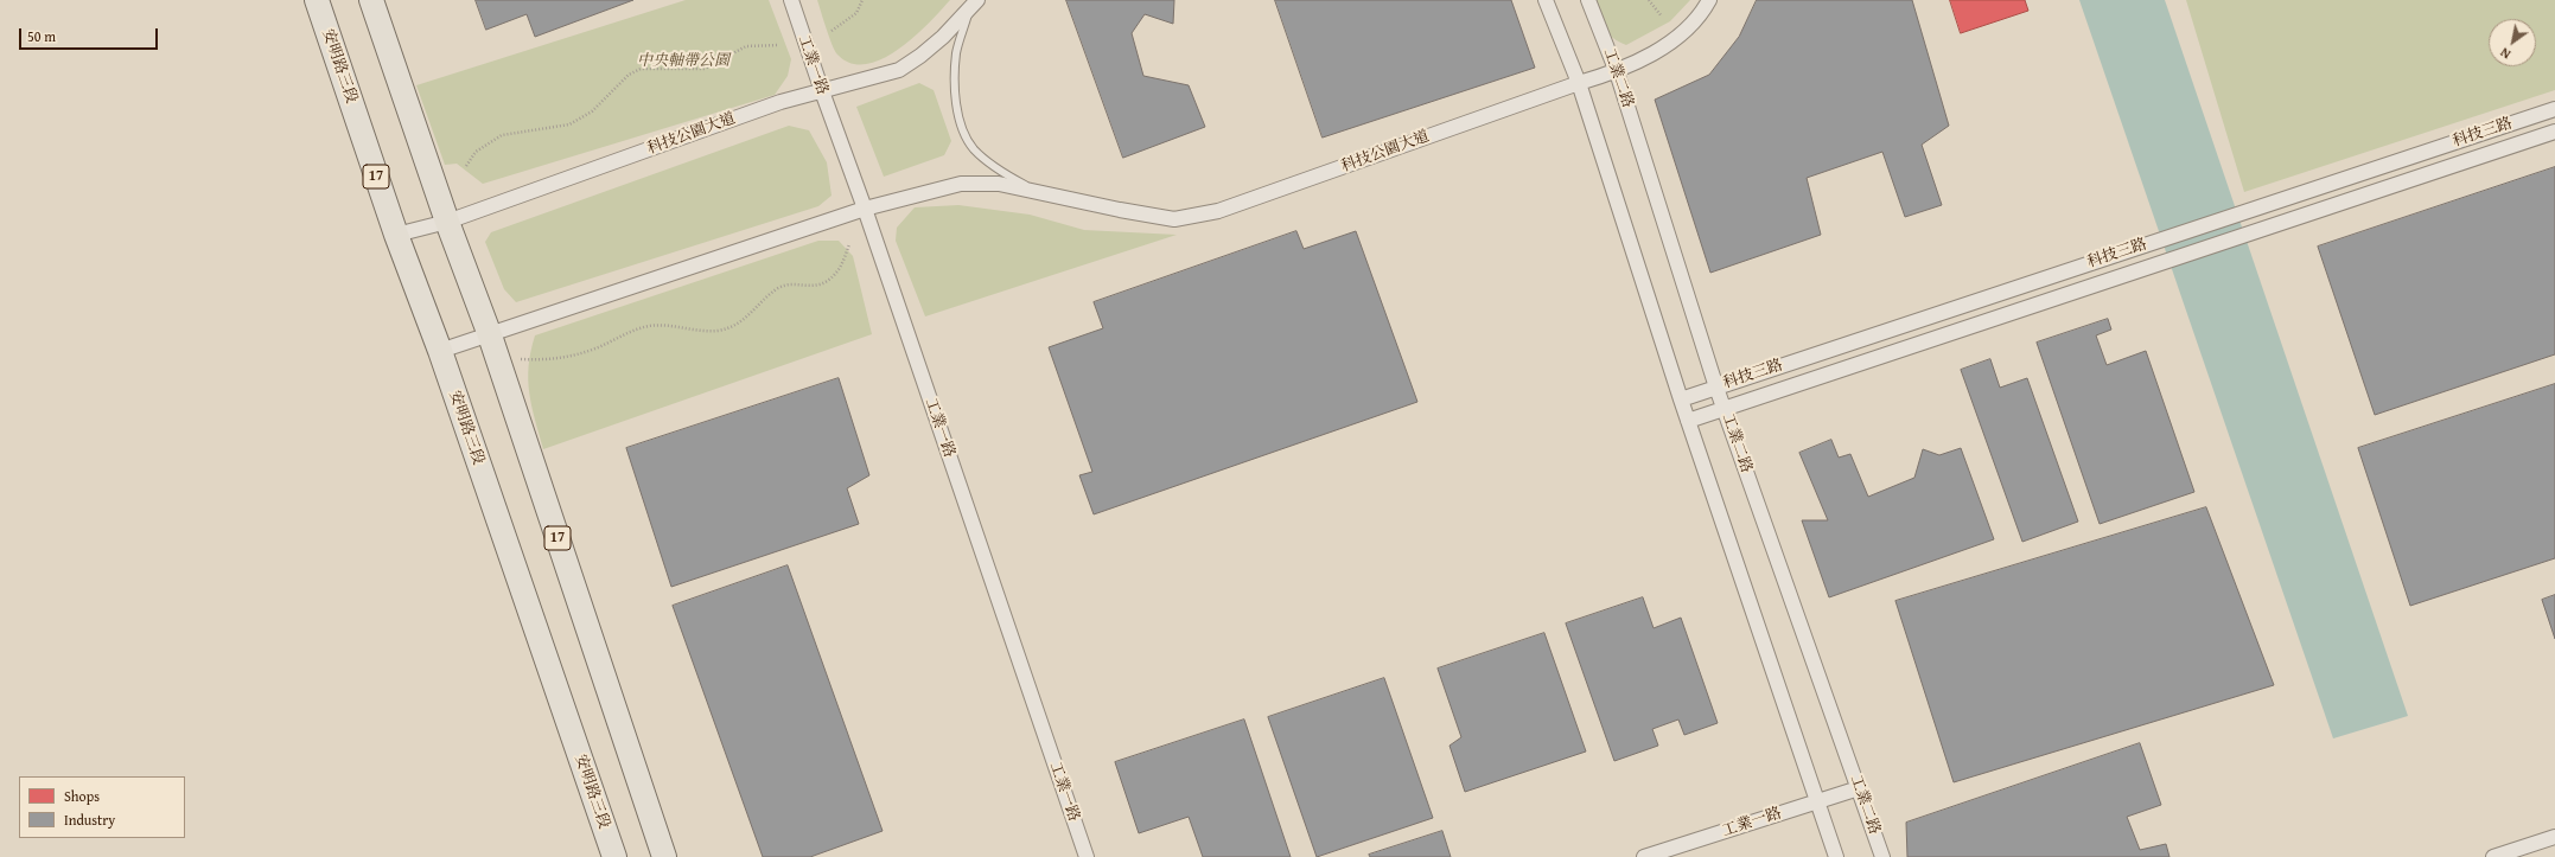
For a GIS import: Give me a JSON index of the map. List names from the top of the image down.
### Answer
{
  "streets": {
    "main road": ["安明路三段", "17"],
    "street": [
      "工業一路",
      "工業二路",
      "科技三路",
      "科技公園大道"
    ]
  },
  "crossings": [
    ["工業一路", "工業二路"],
    ["工業一路", "科技公園大道"],
    ["安明路三段", "科技公園大道"],
    ["工業二路", "科技三路"],
    ["工業二路", "科技公園大道"],
    ["科技公園大道", "17"]
  ],
  "parks": ["中央軸帶公園"],
  "legend": ["Shops", "Industry"],
  "scale_bar": "50 m",
  "north": "bottom left"
}
